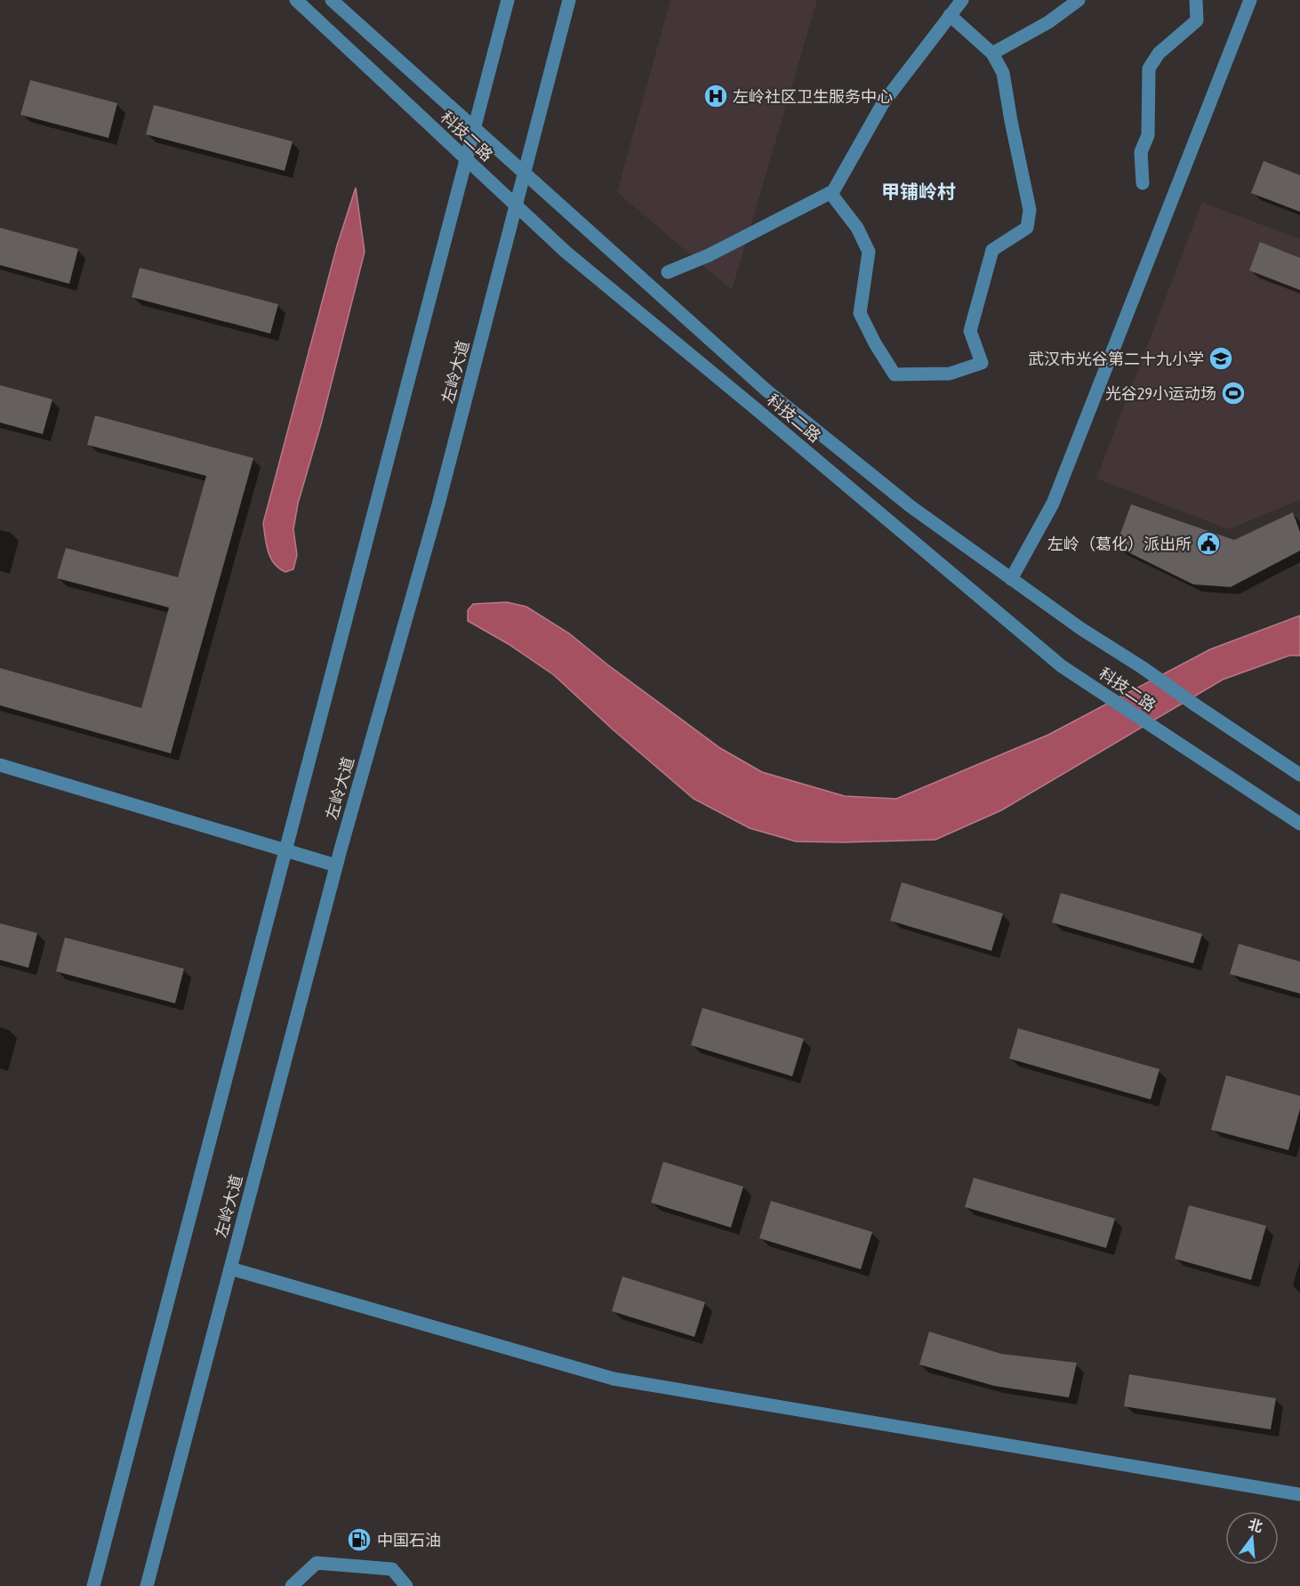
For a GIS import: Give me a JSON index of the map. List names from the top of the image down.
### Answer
{
  "streets": {
    "street": ["科技二路", "左岭大道"]
  },
  "crossings": [
    ["科技二路", "左岭大道"]
  ],
  "districts": ["甲铺岭村"],
  "places": {
    "hospital": ["左岭社区卫生服务中心"],
    "school or university": ["武汉市光谷第二十九小学"],
    "sports": ["光谷29小运动场"],
    "public building": ["左岭（葛化）派出所"],
    "fuel station": ["中国石油"]
  },
  "north": "top"
}
